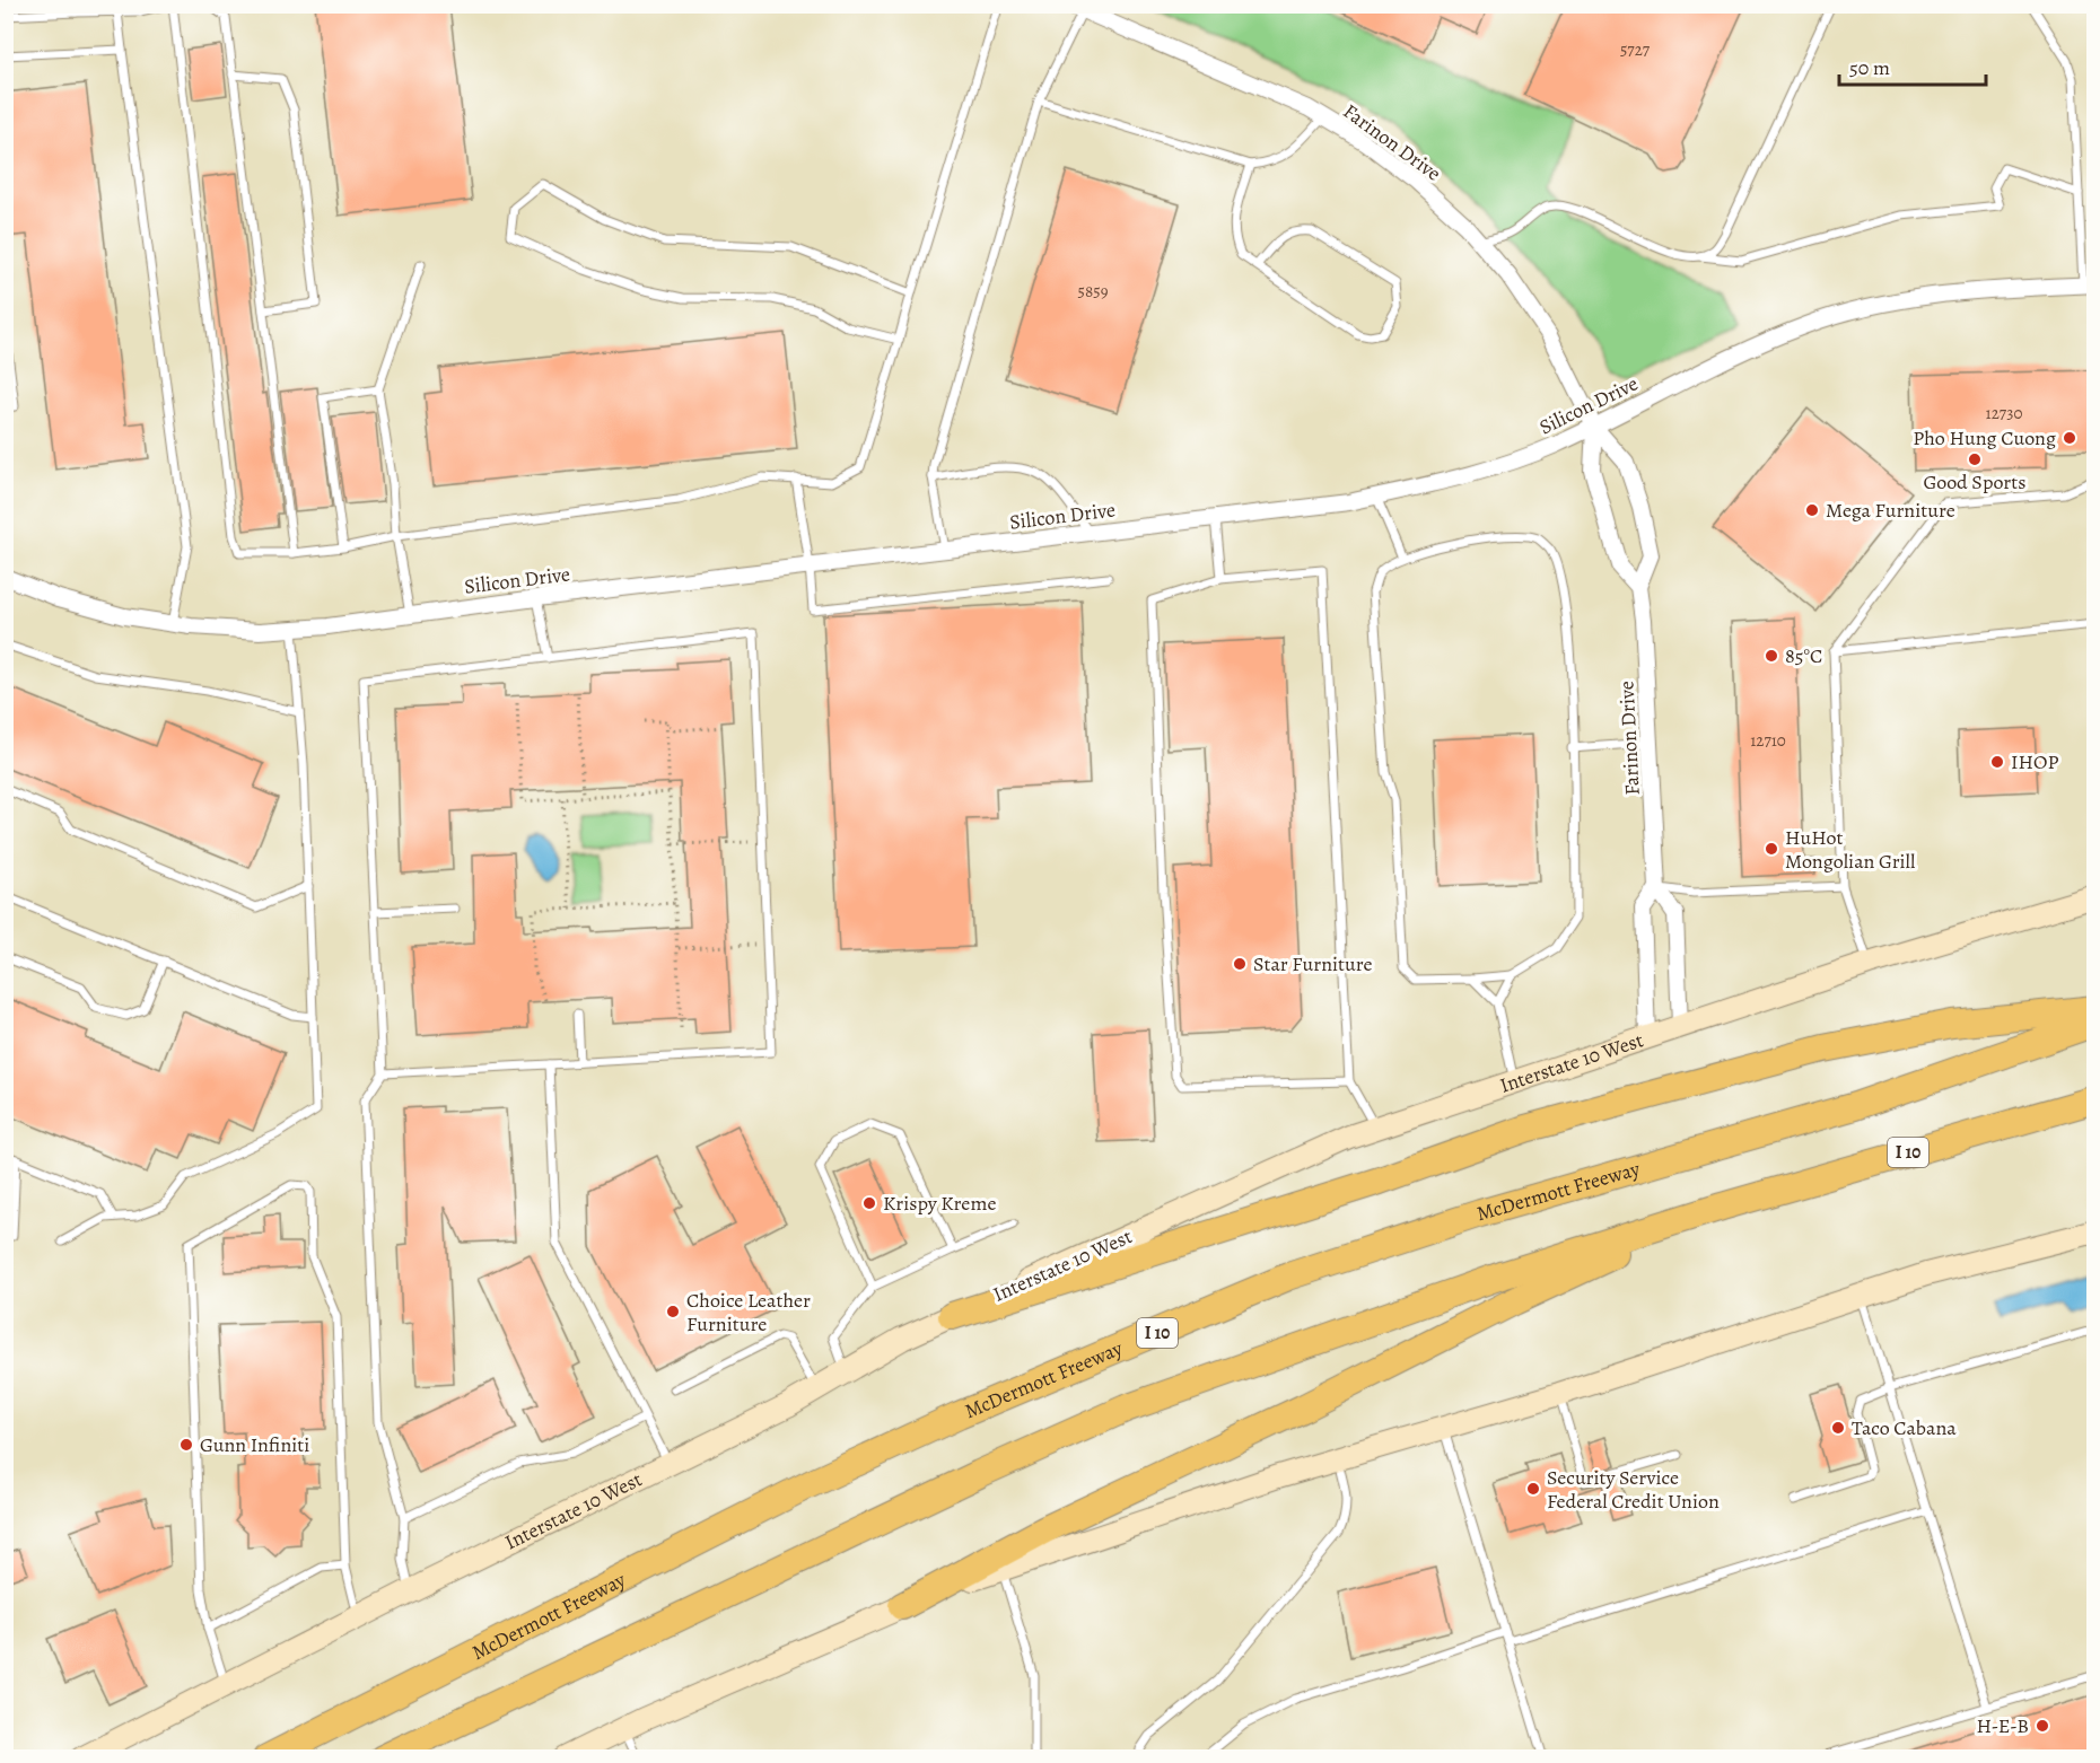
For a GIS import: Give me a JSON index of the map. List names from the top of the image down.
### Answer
{
  "streets": {
    "highway": ["I 10", "McDermott Freeway"],
    "main road": ["Interstate 10 West"],
    "street": ["Farinon Drive", "Silicon Drive"]
  },
  "crossings": [
    ["Farinon Drive", "Silicon Drive"],
    ["Farinon Drive", "Interstate 10 West"]
  ],
  "places": [
    "Pho Hung Cuong",
    "Good Sports",
    "Mega Furniture",
    "85°C",
    "IHOP",
    "HuHot Mongolian Grill",
    "Star Furniture",
    "Krispy Kreme",
    "Choice Leather Furniture",
    "Taco Cabana",
    "Gunn Infiniti",
    "Security Service Federal Credit Union",
    "H-E-B"
  ],
  "house_numbers": [
    "5727",
    "5859",
    "12730",
    "12710"
  ],
  "scale_bar": "50 m"
}
